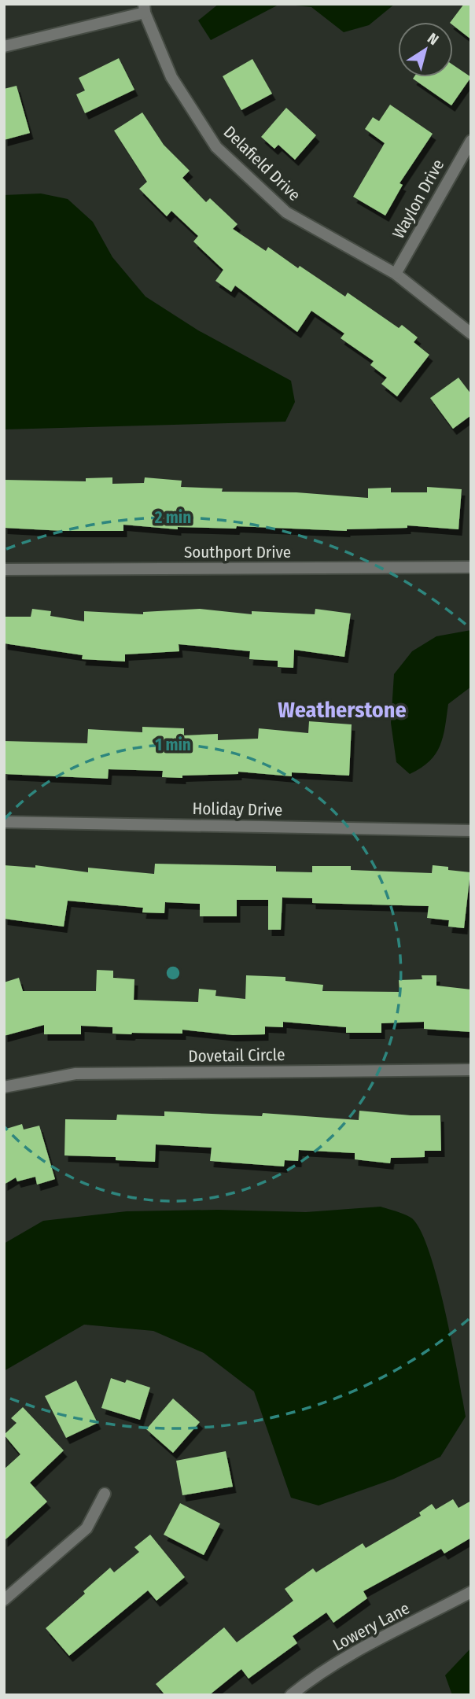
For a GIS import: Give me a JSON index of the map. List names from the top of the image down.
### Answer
{
  "streets": {
    "street": [
      "Delafield Drive",
      "Waylon Drive",
      "Southport Drive",
      "Holiday Drive",
      "Dovetail Circle",
      "Lowery Lane"
    ]
  },
  "crossings": [
    ["Delafield Drive", "Waylon Drive"]
  ],
  "districts": ["Weatherstone"],
  "north": "top right",
  "rings": ["2 min", "1 min"]
}
